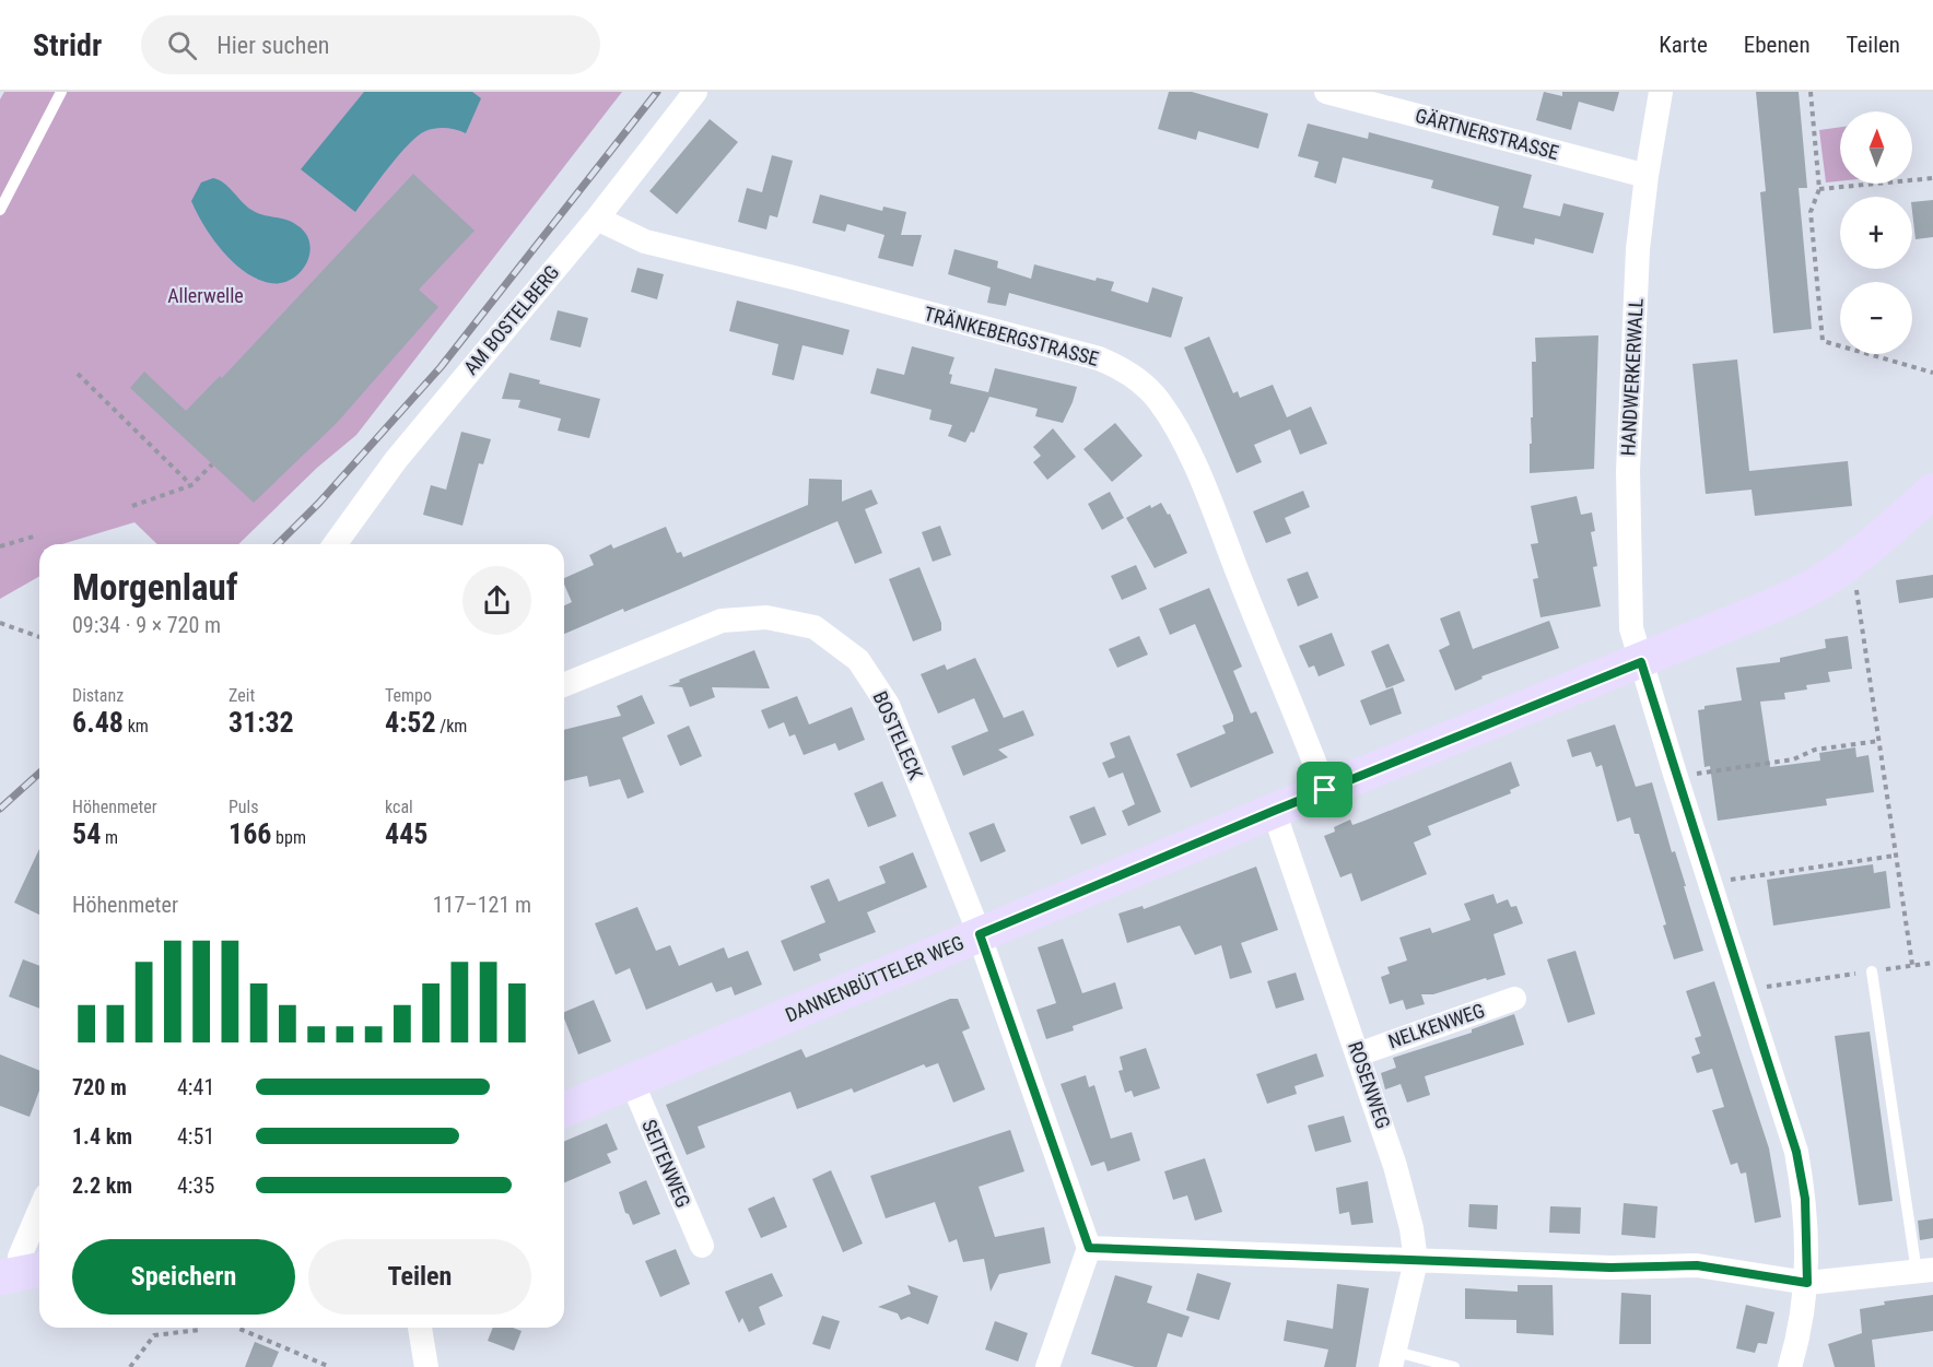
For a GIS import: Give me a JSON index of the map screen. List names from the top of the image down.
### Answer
{
  "streets": {
    "street": [
      "GÄRTNERSTRASSE",
      "AM BOSTELBERG",
      "TRÄNKEBERGSTRASSE",
      "HANDWERKERWALL",
      "BOSTELECK",
      "DANNENBÜTTELER WEG",
      "NELKENWEG",
      "ROSENWEG",
      "SEITENWEG"
    ]
  },
  "crossings": [
    ["GÄRTNERSTRASSE", "HANDWERKERWALL"],
    ["AM BOSTELBERG", "TRÄNKEBERGSTRASSE"],
    ["TRÄNKEBERGSTRASSE", "DANNENBÜTTELER WEG"],
    ["HANDWERKERWALL", "DANNENBÜTTELER WEG"],
    ["BOSTELECK", "DANNENBÜTTELER WEG"],
    ["DANNENBÜTTELER WEG", "ROSENWEG"],
    ["DANNENBÜTTELER WEG", "SEITENWEG"],
    ["NELKENWEG", "ROSENWEG"]
  ],
  "parks": ["Allerwelle"],
  "north": "top",
  "page": {
    "header": "Stridr",
    "search": "Hier suchen",
    "nav": ["Karte", "Ebenen", "Teilen"],
    "map_buttons": ["+", "−"],
    "heading": ["Morgenlauf", "09:34 · 9 × 720 m"],
    "stats": [
      ["Distanz", "6.48 km"],
      ["Zeit", "31:32"],
      ["Tempo", "4:52 /km"],
      ["Höhenmeter", "54 m"],
      ["Puls", "166 bpm"],
      ["kcal", "445"]
    ],
    "chart": ["Höhenmeter", "117–121 m"],
    "list": [
      {
        "name": "720 m",
        "note": "4:41"
      },
      {
        "name": "1.4 km",
        "note": "4:51"
      },
      {
        "name": "2.2 km",
        "note": "4:35"
      }
    ],
    "buttons": ["Speichern", "Teilen"]
  }
}
